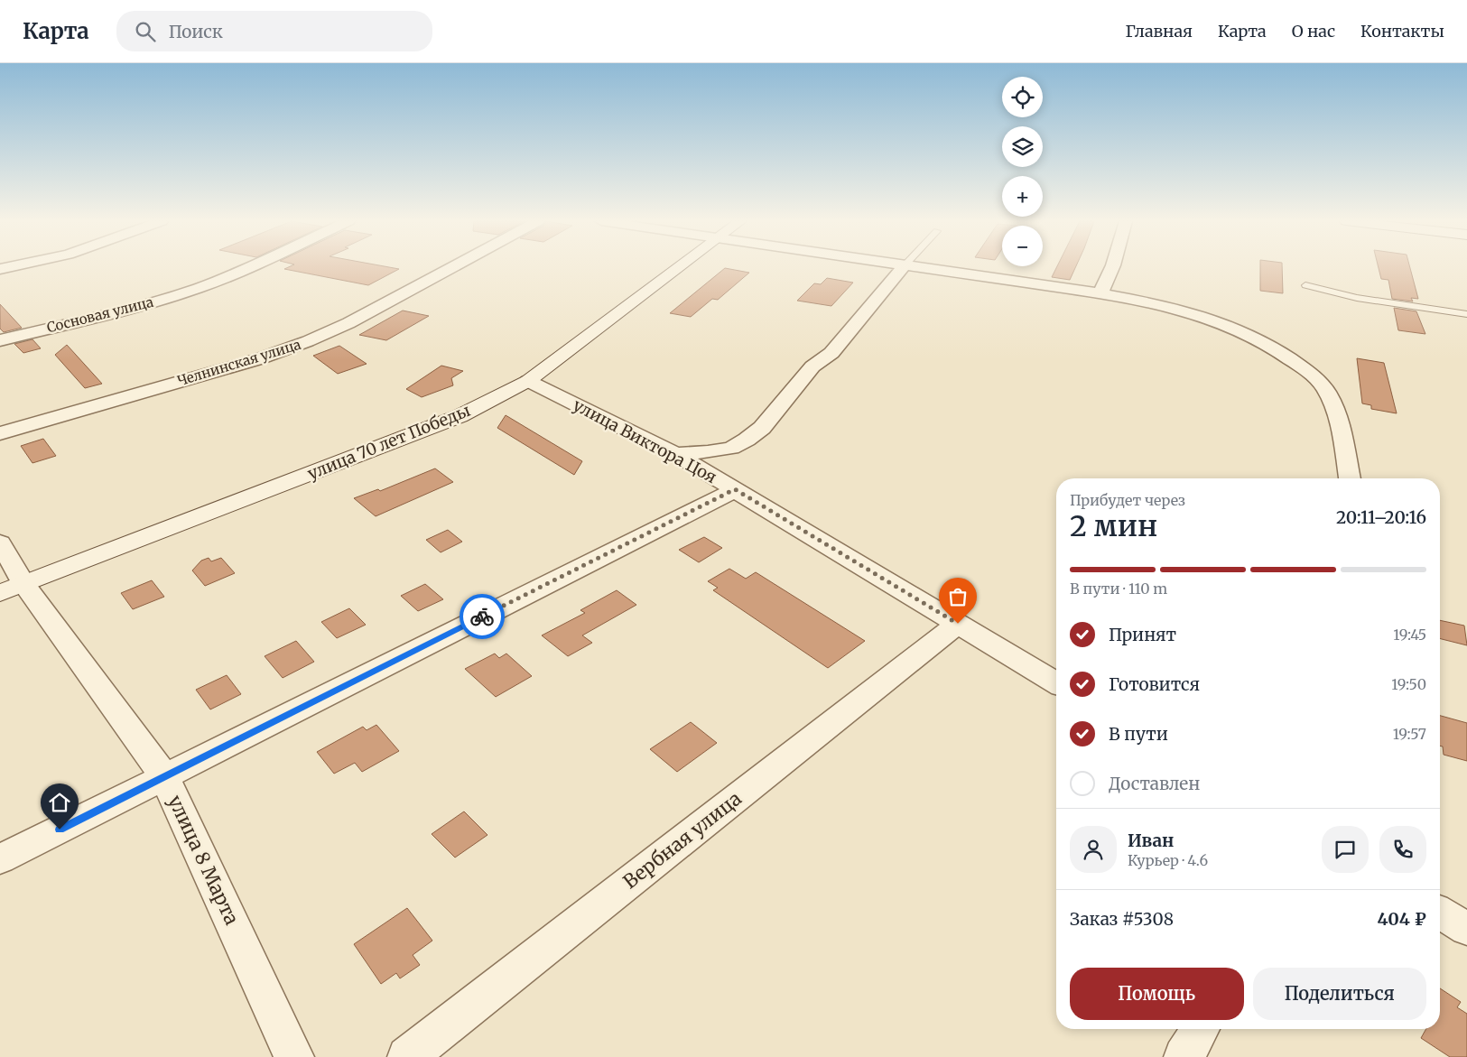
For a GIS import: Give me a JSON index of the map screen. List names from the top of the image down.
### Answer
{
  "streets": {
    "street": [
      "Сосновая улица",
      "Челнинская улица",
      "улица Виктора Цоя",
      "улица 70 лет Победы",
      "Вербная улица",
      "улица 8 Марта"
    ]
  },
  "crossings": [
    ["улица Виктора Цоя", "улица 70 лет Победы"],
    ["улица Виктора Цоя", "Вербная улица"],
    ["улица 70 лет Победы", "улица 8 Марта"]
  ],
  "page": {
    "header": "Карта",
    "search": "Поиск",
    "nav": [
      "Главная",
      "Карта",
      "О нас",
      "Контакты"
    ],
    "map_buttons": ["+", "−"],
    "heading": ["2 мин", "Прибудет через", "20:11–20:16"],
    "panel": [
      "Иван",
      "Курьер · 4.6",
      "Заказ #5308",
      "404 ₽"
    ],
    "bar": "В пути · 110 m",
    "list": [
      ["Принят", "19:45"],
      ["Готовится", "19:50"],
      ["В пути", "19:57"],
      "Доставлен"
    ],
    "buttons": ["Помощь", "Поделиться"]
  }
}
